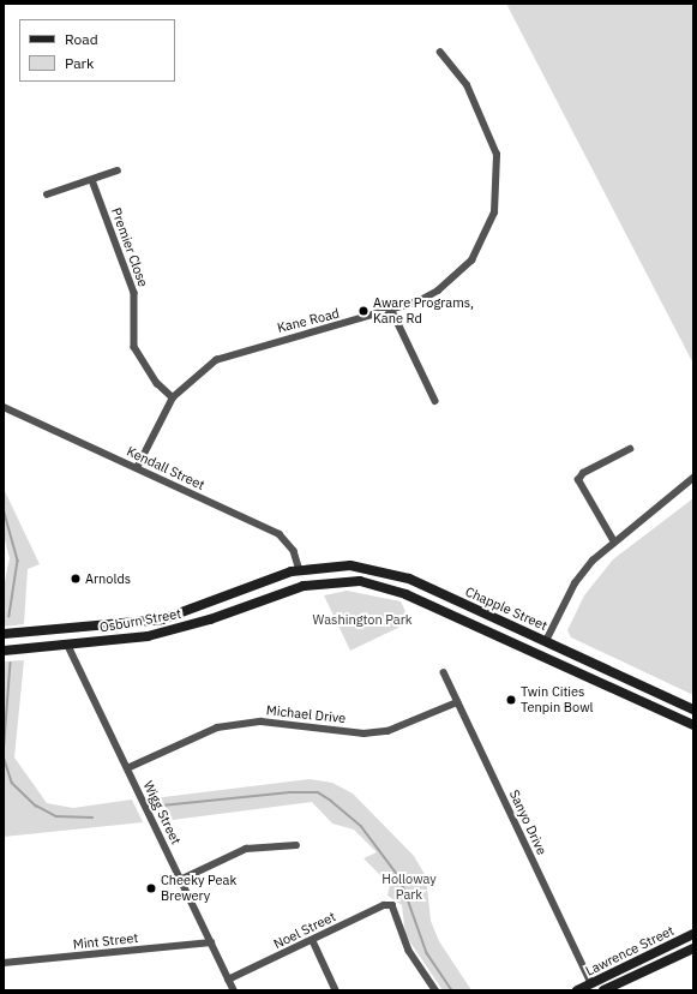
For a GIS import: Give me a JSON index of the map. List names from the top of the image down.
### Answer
{
  "streets": {
    "street": [
      "Premier Close",
      "Kane Road",
      "Kendall Street",
      "Chapple Street",
      "Osburn Street",
      "Michael Drive",
      "Wigg Street",
      "Sanyo Drive",
      "Noel Street",
      "Mint Street",
      "Lawrence Street"
    ]
  },
  "crossings": [
    ["Premier Close", "Kane Road"],
    ["Kane Road", "Kendall Street"],
    ["Kendall Street", "Chapple Street"],
    ["Kendall Street", "Osburn Street"],
    ["Chapple Street", "Osburn Street"],
    ["Osburn Street", "Wigg Street"],
    ["Michael Drive", "Wigg Street"],
    ["Michael Drive", "Sanyo Drive"],
    ["Wigg Street", "Noel Street"],
    ["Wigg Street", "Mint Street"],
    ["Sanyo Drive", "Lawrence Street"]
  ],
  "parks": ["Washington Park", "Holloway Park"],
  "places": [
    "Aware Programs, Kane Rd",
    "Arnolds",
    "Twin Cities Tenpin Bowl",
    "Cheeky Peak Brewery"
  ],
  "legend": ["Road", "Park"]
}
